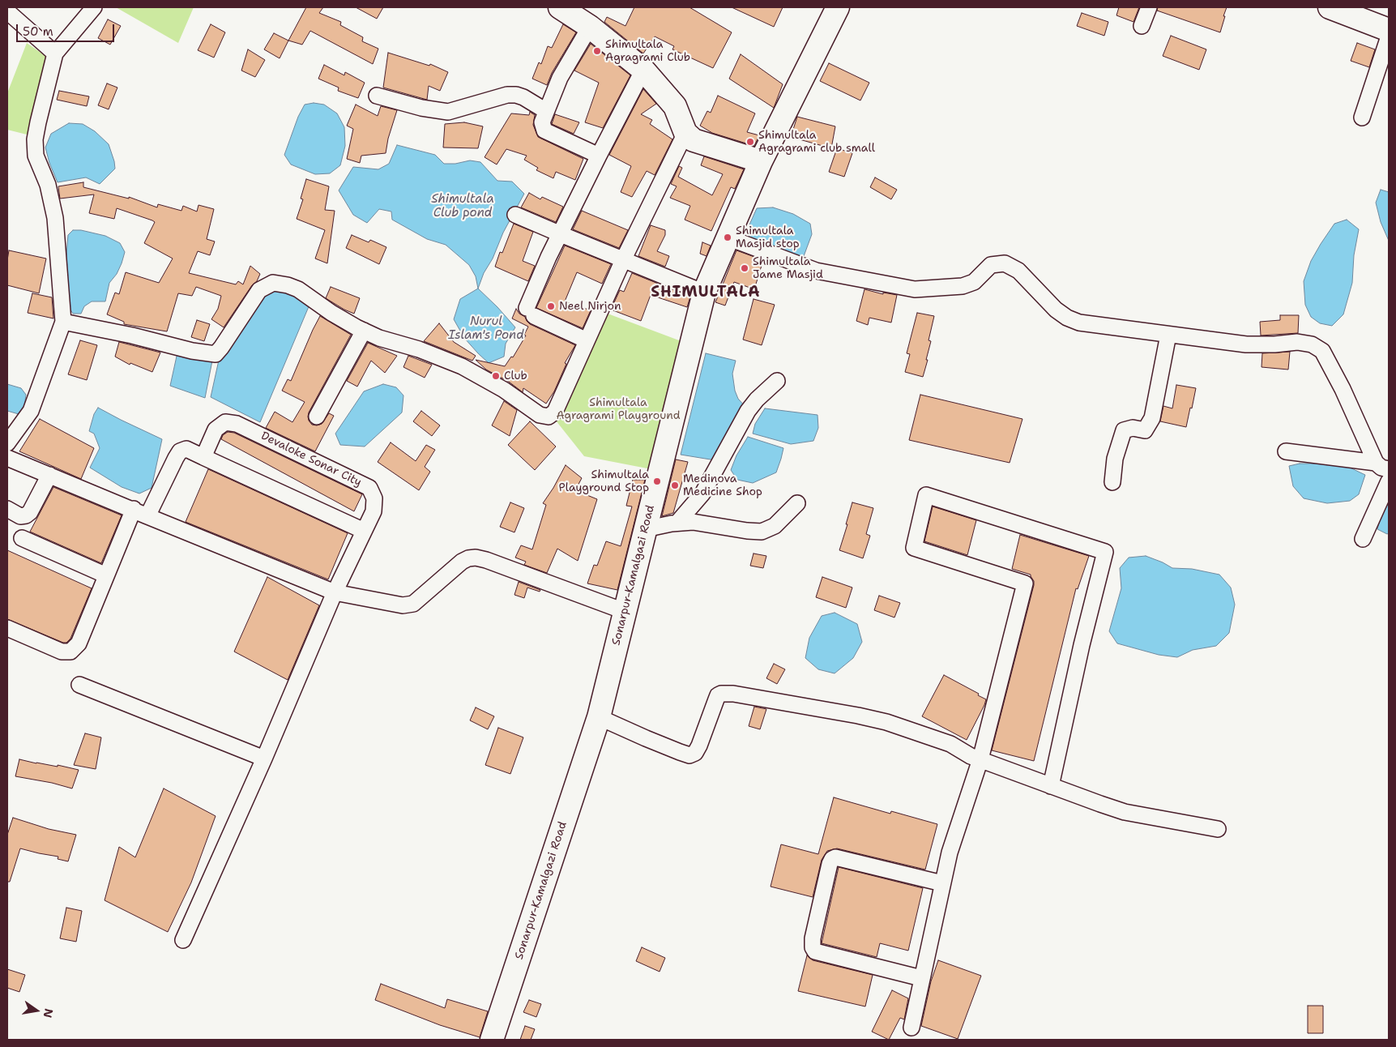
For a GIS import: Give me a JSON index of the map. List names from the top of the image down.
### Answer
{
  "streets": {
    "main road": ["Sonarpur-Kamalgazi Road"],
    "street": ["Devaloke Sonar City"]
  },
  "districts": ["SHIMULTALA"],
  "water": ["Shimultala Club pond", "Nurul Islam's Pond"],
  "parks": ["Shimultala Agragrami Playground"],
  "places": [
    "Shimultala Agragrami Club",
    "Shimultala Agragrami club small",
    "Shimultala Masjid stop",
    "Shimultala Jame Masjid",
    "Neel Nirjon",
    "Club",
    "Shimultala Playground Stop",
    "Medinova Medicine Shop"
  ],
  "scale_bar": "50 m",
  "north": "right"
}
